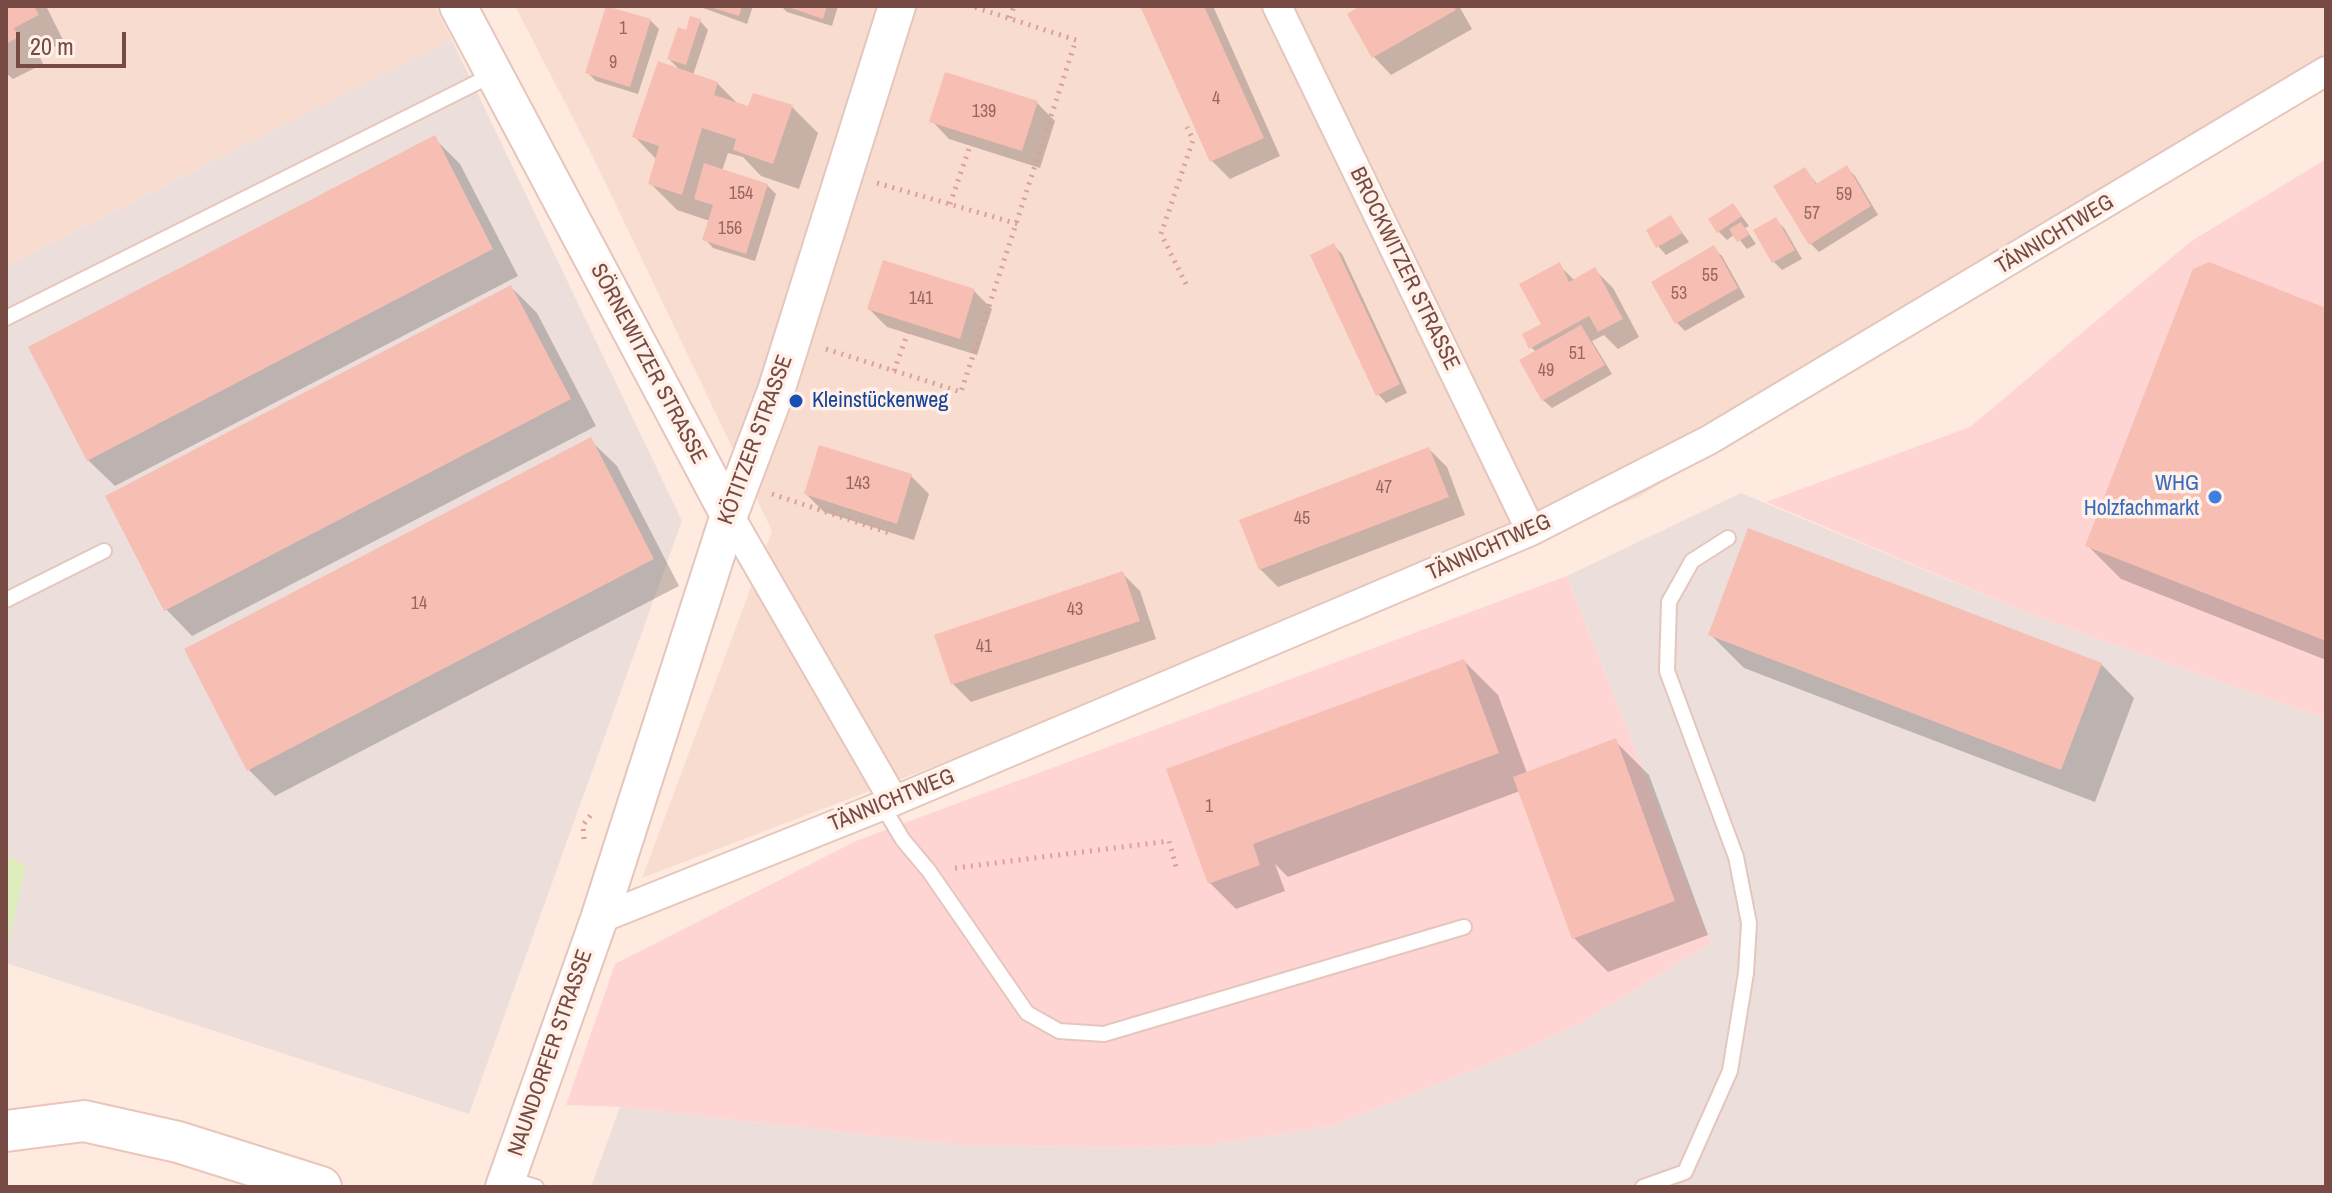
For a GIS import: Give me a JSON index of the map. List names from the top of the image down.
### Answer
{
  "streets": {
    "street": [
      "TÄNNICHTWEG",
      "BROCKWITZER STRASSE",
      "SÖRNEWITZER STRASSE",
      "KÖTITZER STRASSE",
      "NAUNDORFER STRASSE"
    ]
  },
  "crossings": [
    ["TÄNNICHTWEG", "BROCKWITZER STRASSE"],
    ["TÄNNICHTWEG", "SÖRNEWITZER STRASSE"],
    ["TÄNNICHTWEG", "KÖTITZER STRASSE"],
    ["TÄNNICHTWEG", "NAUNDORFER STRASSE"],
    ["SÖRNEWITZER STRASSE", "KÖTITZER STRASSE"],
    ["KÖTITZER STRASSE", "NAUNDORFER STRASSE"]
  ],
  "places": ["Kleinstückenweg", "WHG Holzfachmarkt"],
  "house_numbers": [
    "1",
    "9",
    "4",
    "139",
    "154",
    "59",
    "57",
    "156",
    "55",
    "53",
    "141",
    "51",
    "49",
    "143",
    "47",
    "45",
    "14",
    "43",
    "41",
    "1"
  ],
  "scale_bar": "20 m"
}
